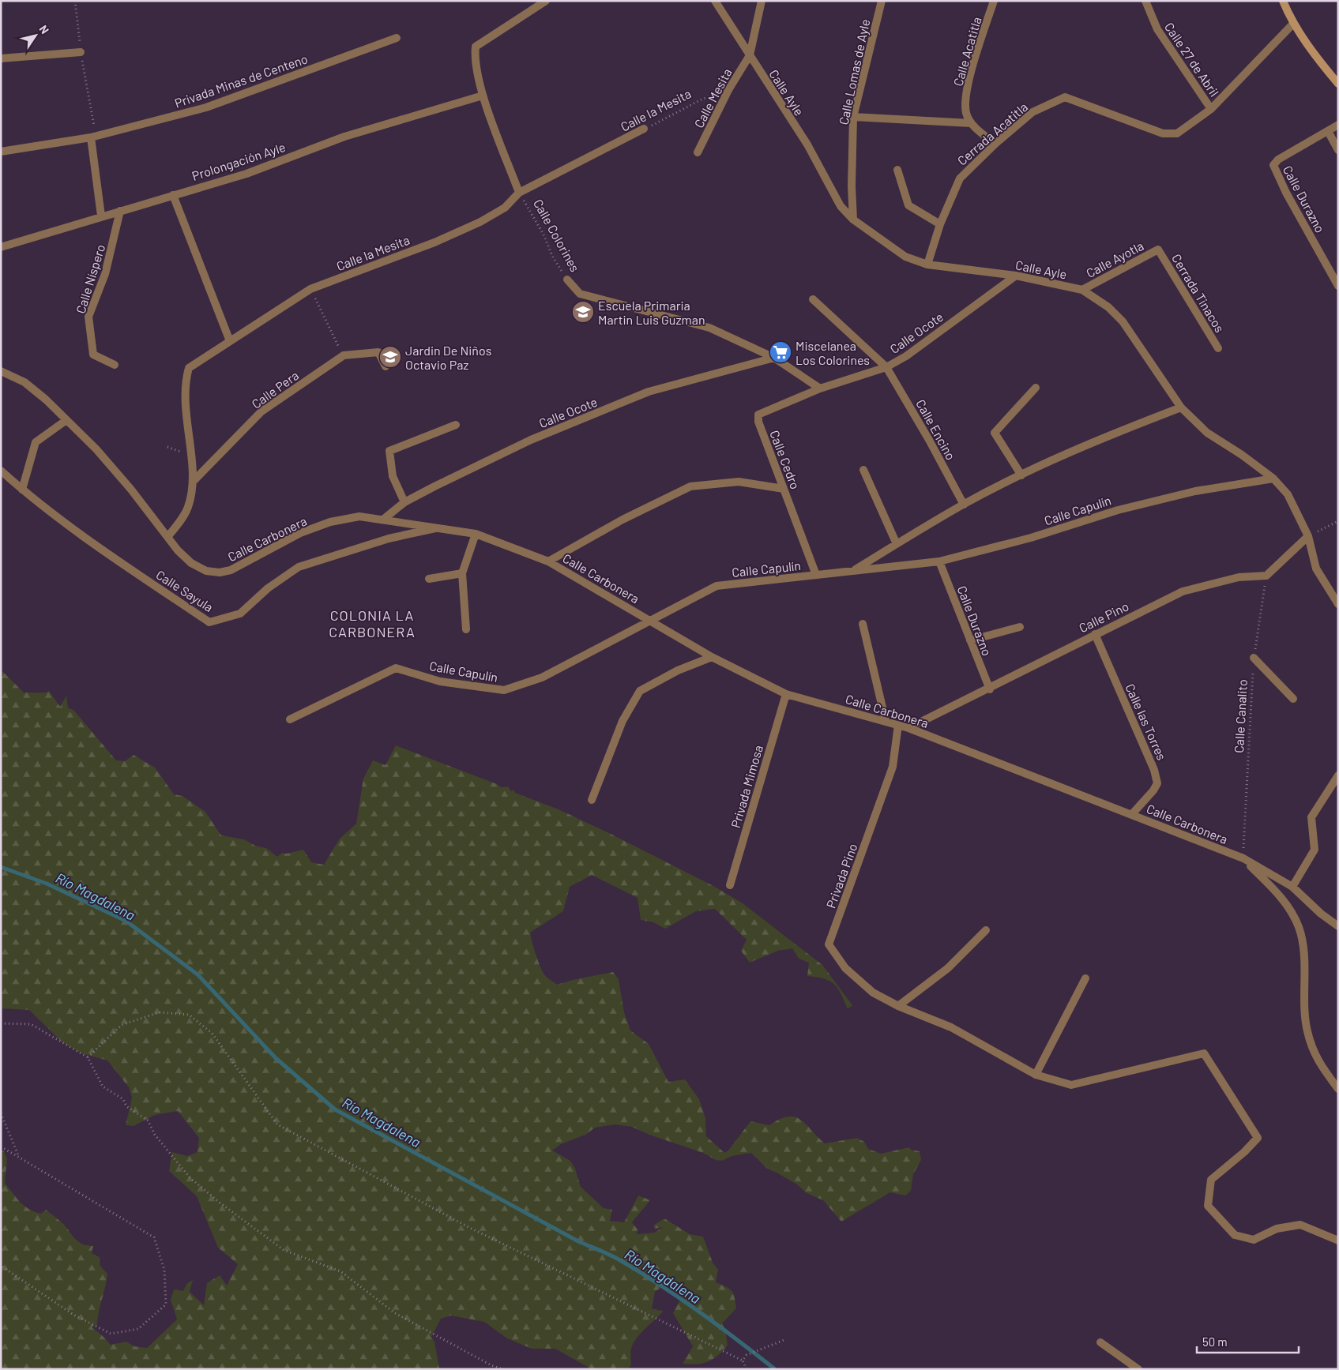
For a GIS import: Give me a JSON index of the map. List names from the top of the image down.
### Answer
{
  "streets": {
    "street": [
      "Calle Acatitla",
      "Calle 27 de Abril",
      "Calle Lomas de Ayle",
      "Privada Minas de Centeno",
      "Calle Ayle",
      "Calle Mesita",
      "Calle la Mesita",
      "Cerrada Acatitla",
      "Prolongación Ayle",
      "Calle Durazno",
      "Calle Colorines",
      "Calle Ayotla",
      "Calle Níspero",
      "Cerrada Tinacos",
      "Calle Ocote",
      "Calle Pera",
      "Calle Encino",
      "Calle Cedro",
      "Calle Capulín",
      "Calle Carbonera",
      "Calle Sayula",
      "Calle Pino",
      "Calle las Torres",
      "Privada Mimosa",
      "Privada Pino"
    ],
    "path": ["Calle Canalito"]
  },
  "crossings": [
    ["Calle 27 de Abril", "Cerrada Acatitla"],
    ["Calle Lomas de Ayle", "Calle Ayle"],
    ["Calle Ayle", "Calle Mesita"],
    ["Calle Ayle", "Cerrada Acatitla"],
    ["Calle Ayle", "Calle Ayotla"],
    ["Calle Ayle", "Calle Ocote"],
    ["Calle Ayle", "Calle Capulín"],
    ["Calle Mesita", "Calle la Mesita"],
    ["Calle la Mesita", "Calle Colorines"],
    ["Calle la Mesita", "Calle Pera"],
    ["Calle la Mesita", "Calle Carbonera"],
    ["Prolongación Ayle", "Calle Colorines"],
    ["Prolongación Ayle", "Calle Níspero"],
    ["Calle Durazno", "Calle Capulín"],
    ["Calle Durazno", "Calle Pino"],
    ["Calle Colorines", "Calle Ocote"],
    ["Calle Colorines", "Calle Cedro"],
    ["Calle Ayotla", "Cerrada Tinacos"],
    ["Calle Ocote", "Calle Encino"],
    ["Calle Ocote", "Calle Cedro"],
    ["Calle Ocote", "Calle Carbonera"],
    ["Calle Cedro", "Calle Capulín"],
    ["Calle Capulín", "Calle Carbonera"],
    ["Calle Carbonera", "Calle Sayula"],
    ["Calle Carbonera", "Calle Pino"],
    ["Calle Carbonera", "Calle Canalito"],
    ["Calle Carbonera", "Calle las Torres"],
    ["Calle Carbonera", "Privada Mimosa"],
    ["Calle Carbonera", "Privada Pino"],
    ["Calle Pino", "Calle Canalito"],
    ["Calle Pino", "Calle las Torres"]
  ],
  "districts": ["COLONIA LA CARBONERA"],
  "water": ["Río Magdalena"],
  "places": {
    "school or university": ["Escuela Primaria Martin Luis Guzman", "Jardin De Niños Octavio Paz"],
    "supermarket": ["Miscelanea Los Colorines"]
  },
  "scale_bar": "50 m",
  "north": "top right"
}
